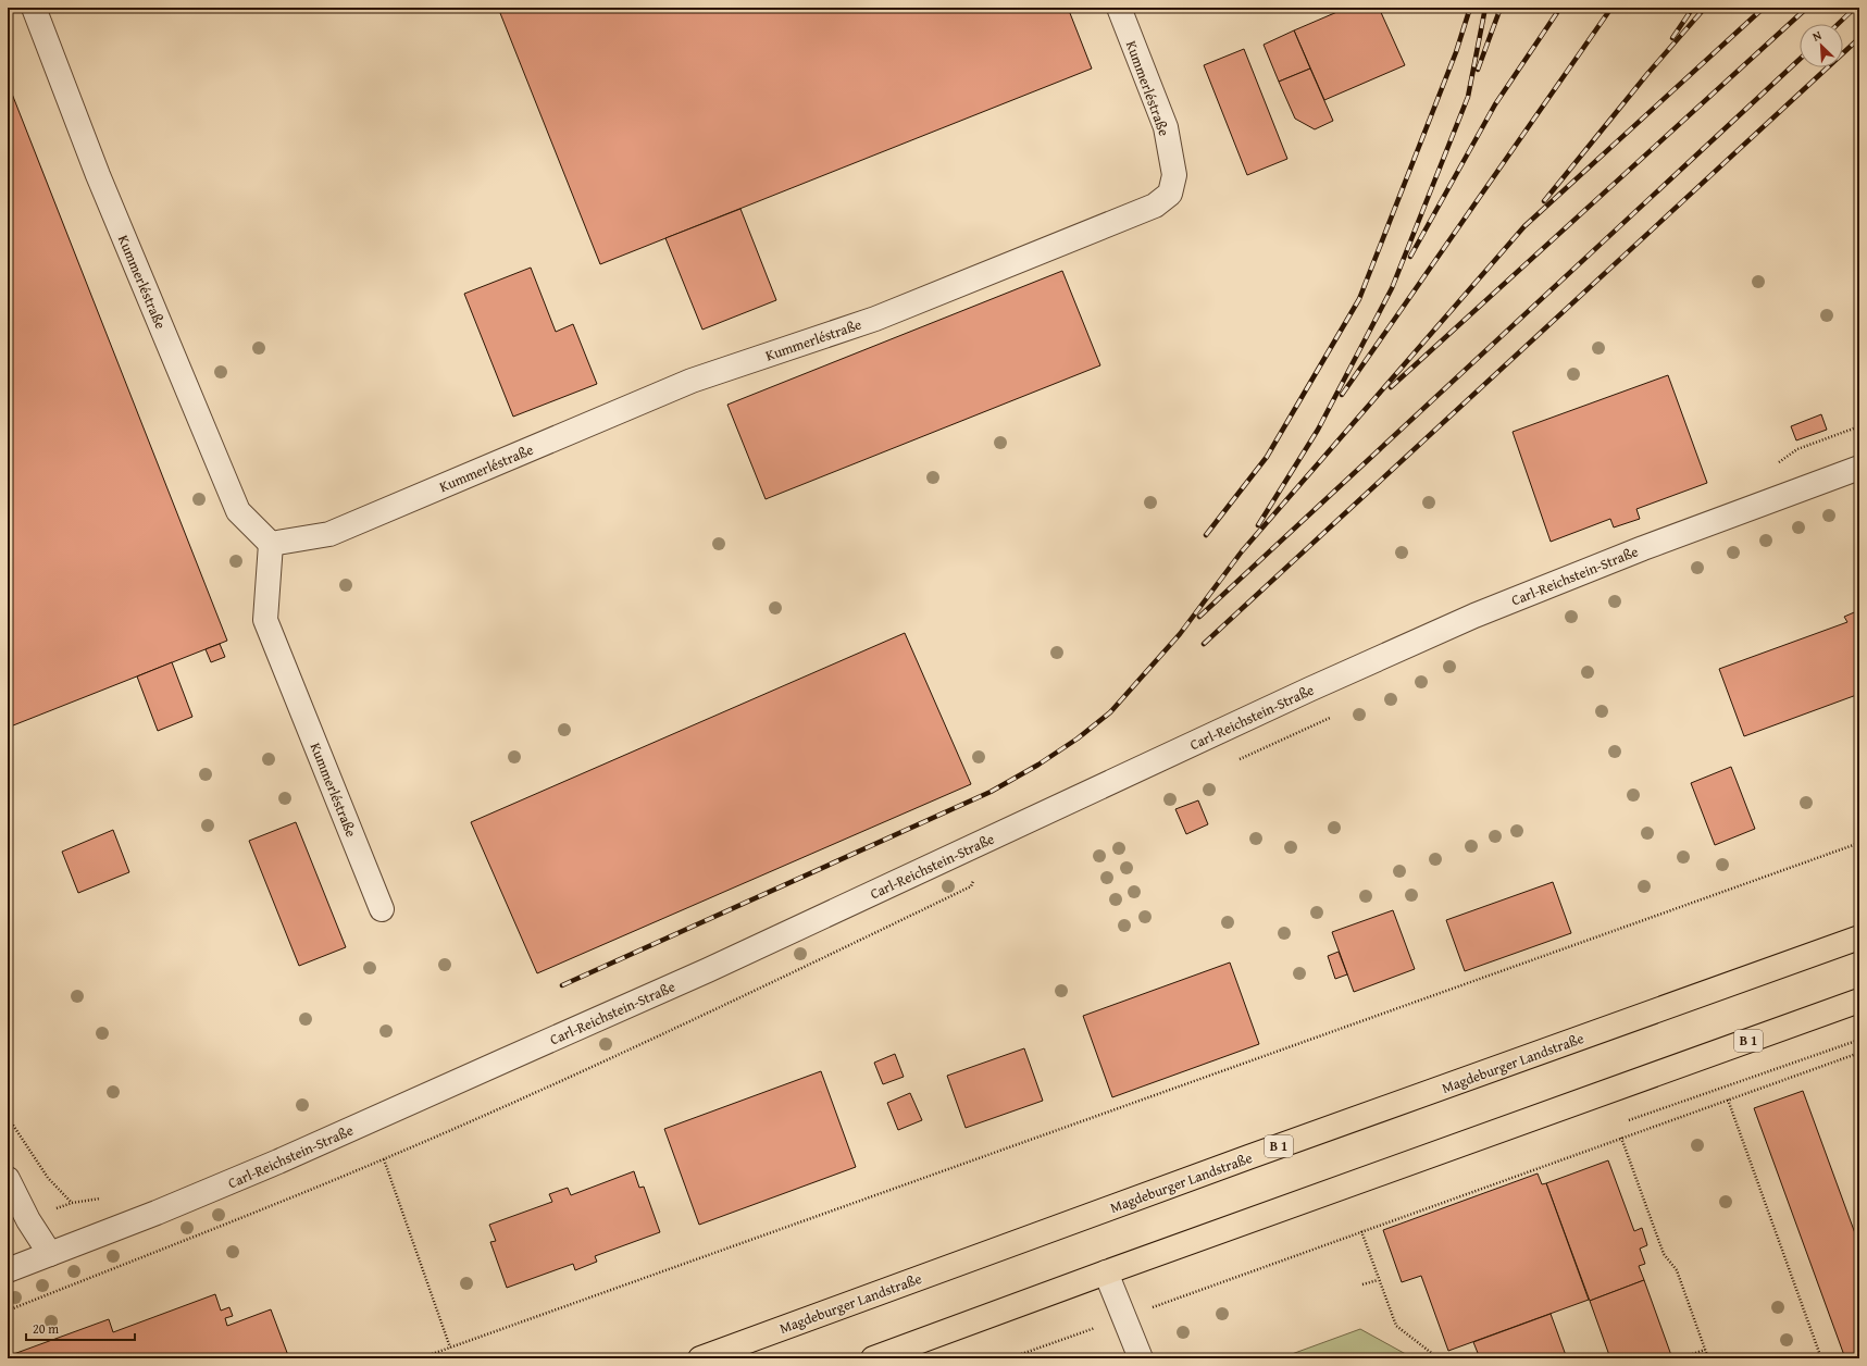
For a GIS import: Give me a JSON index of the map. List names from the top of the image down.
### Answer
{
  "streets": {
    "main road": ["B 1", "Magdeburger Landstraße"],
    "street": ["Kummerléstraße", "Carl-Reichstein-Straße"]
  },
  "scale_bar": "20 m",
  "north": "top left"
}
